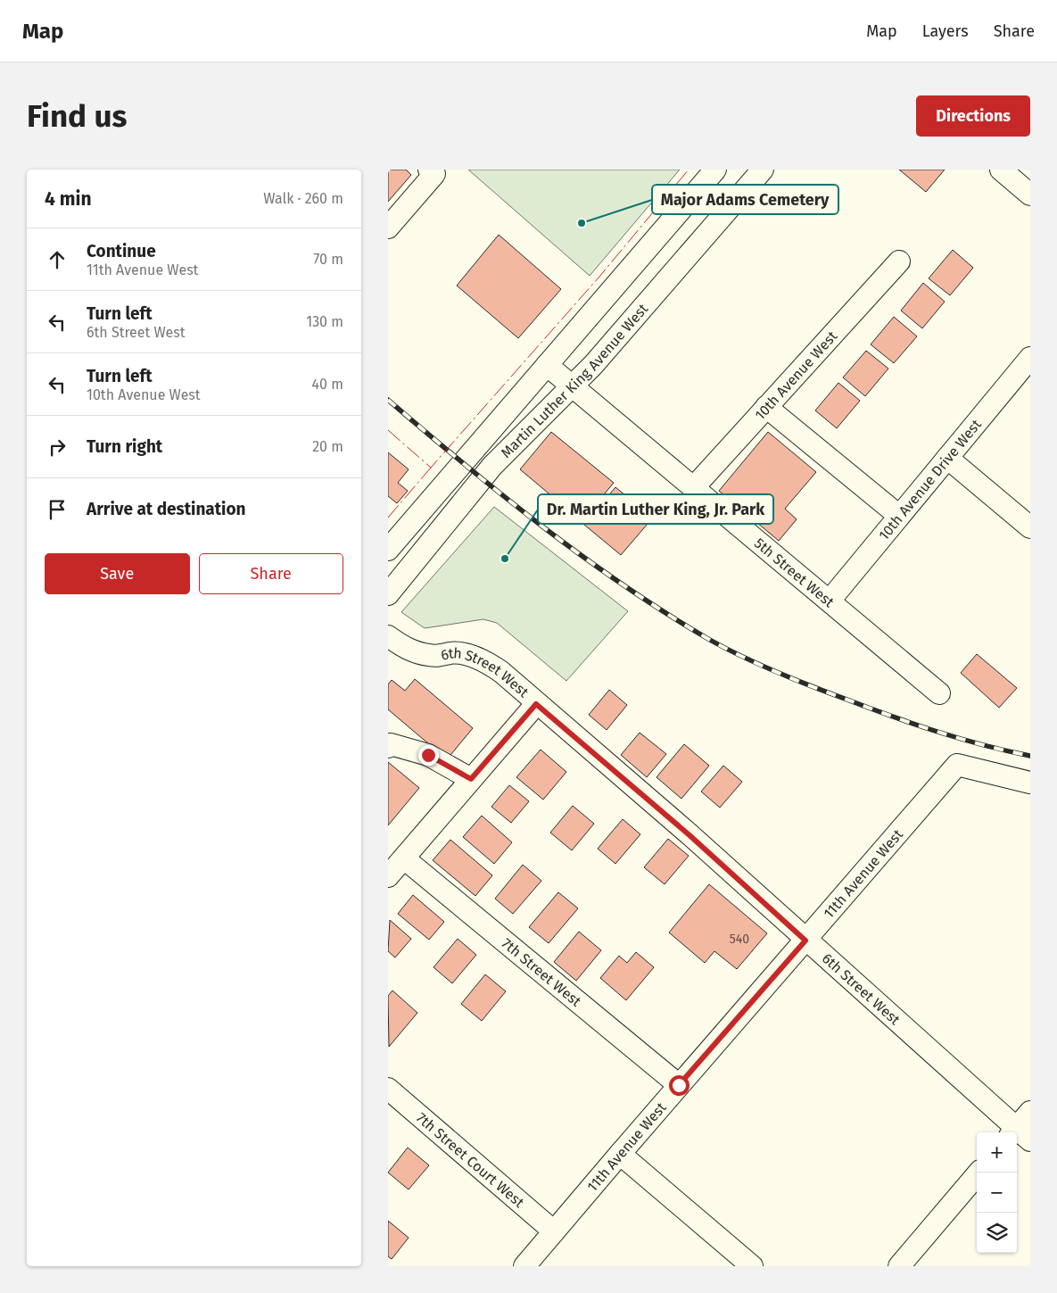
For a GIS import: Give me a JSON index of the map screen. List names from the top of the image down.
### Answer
{
  "streets": {
    "street": [
      "10th Avenue West",
      "Martin Luther King Avenue West",
      "10th Avenue Drive West",
      "5th Street West",
      "6th Street West",
      "11th Avenue West",
      "7th Street West",
      "7th Street Court West"
    ]
  },
  "crossings": [
    ["10th Avenue West", "5th Street West"],
    ["Martin Luther King Avenue West", "5th Street West"],
    ["10th Avenue Drive West", "5th Street West"],
    ["6th Street West", "11th Avenue West"],
    ["11th Avenue West", "7th Street West"],
    ["11th Avenue West", "7th Street Court West"]
  ],
  "places": ["Major Adams Cemetery", "Dr. Martin Luther King, Jr. Park"],
  "house_numbers": ["540"],
  "page": {
    "header": "Map",
    "nav": ["Map", "Layers", "Share"],
    "buttons": [
      "Directions",
      ["Save", "Share"]
    ],
    "title": "Find us",
    "heading": ["4 min", "Walk · 260 m"],
    "list": [
      ["Continue", "11th Avenue West", "70 m"],
      ["Turn left", "6th Street West", "130 m"],
      ["Turn left", "10th Avenue West", "40 m"],
      ["Turn right", "20 m"],
      "Arrive at destination"
    ],
    "map_buttons": ["+", "−"]
  }
}
